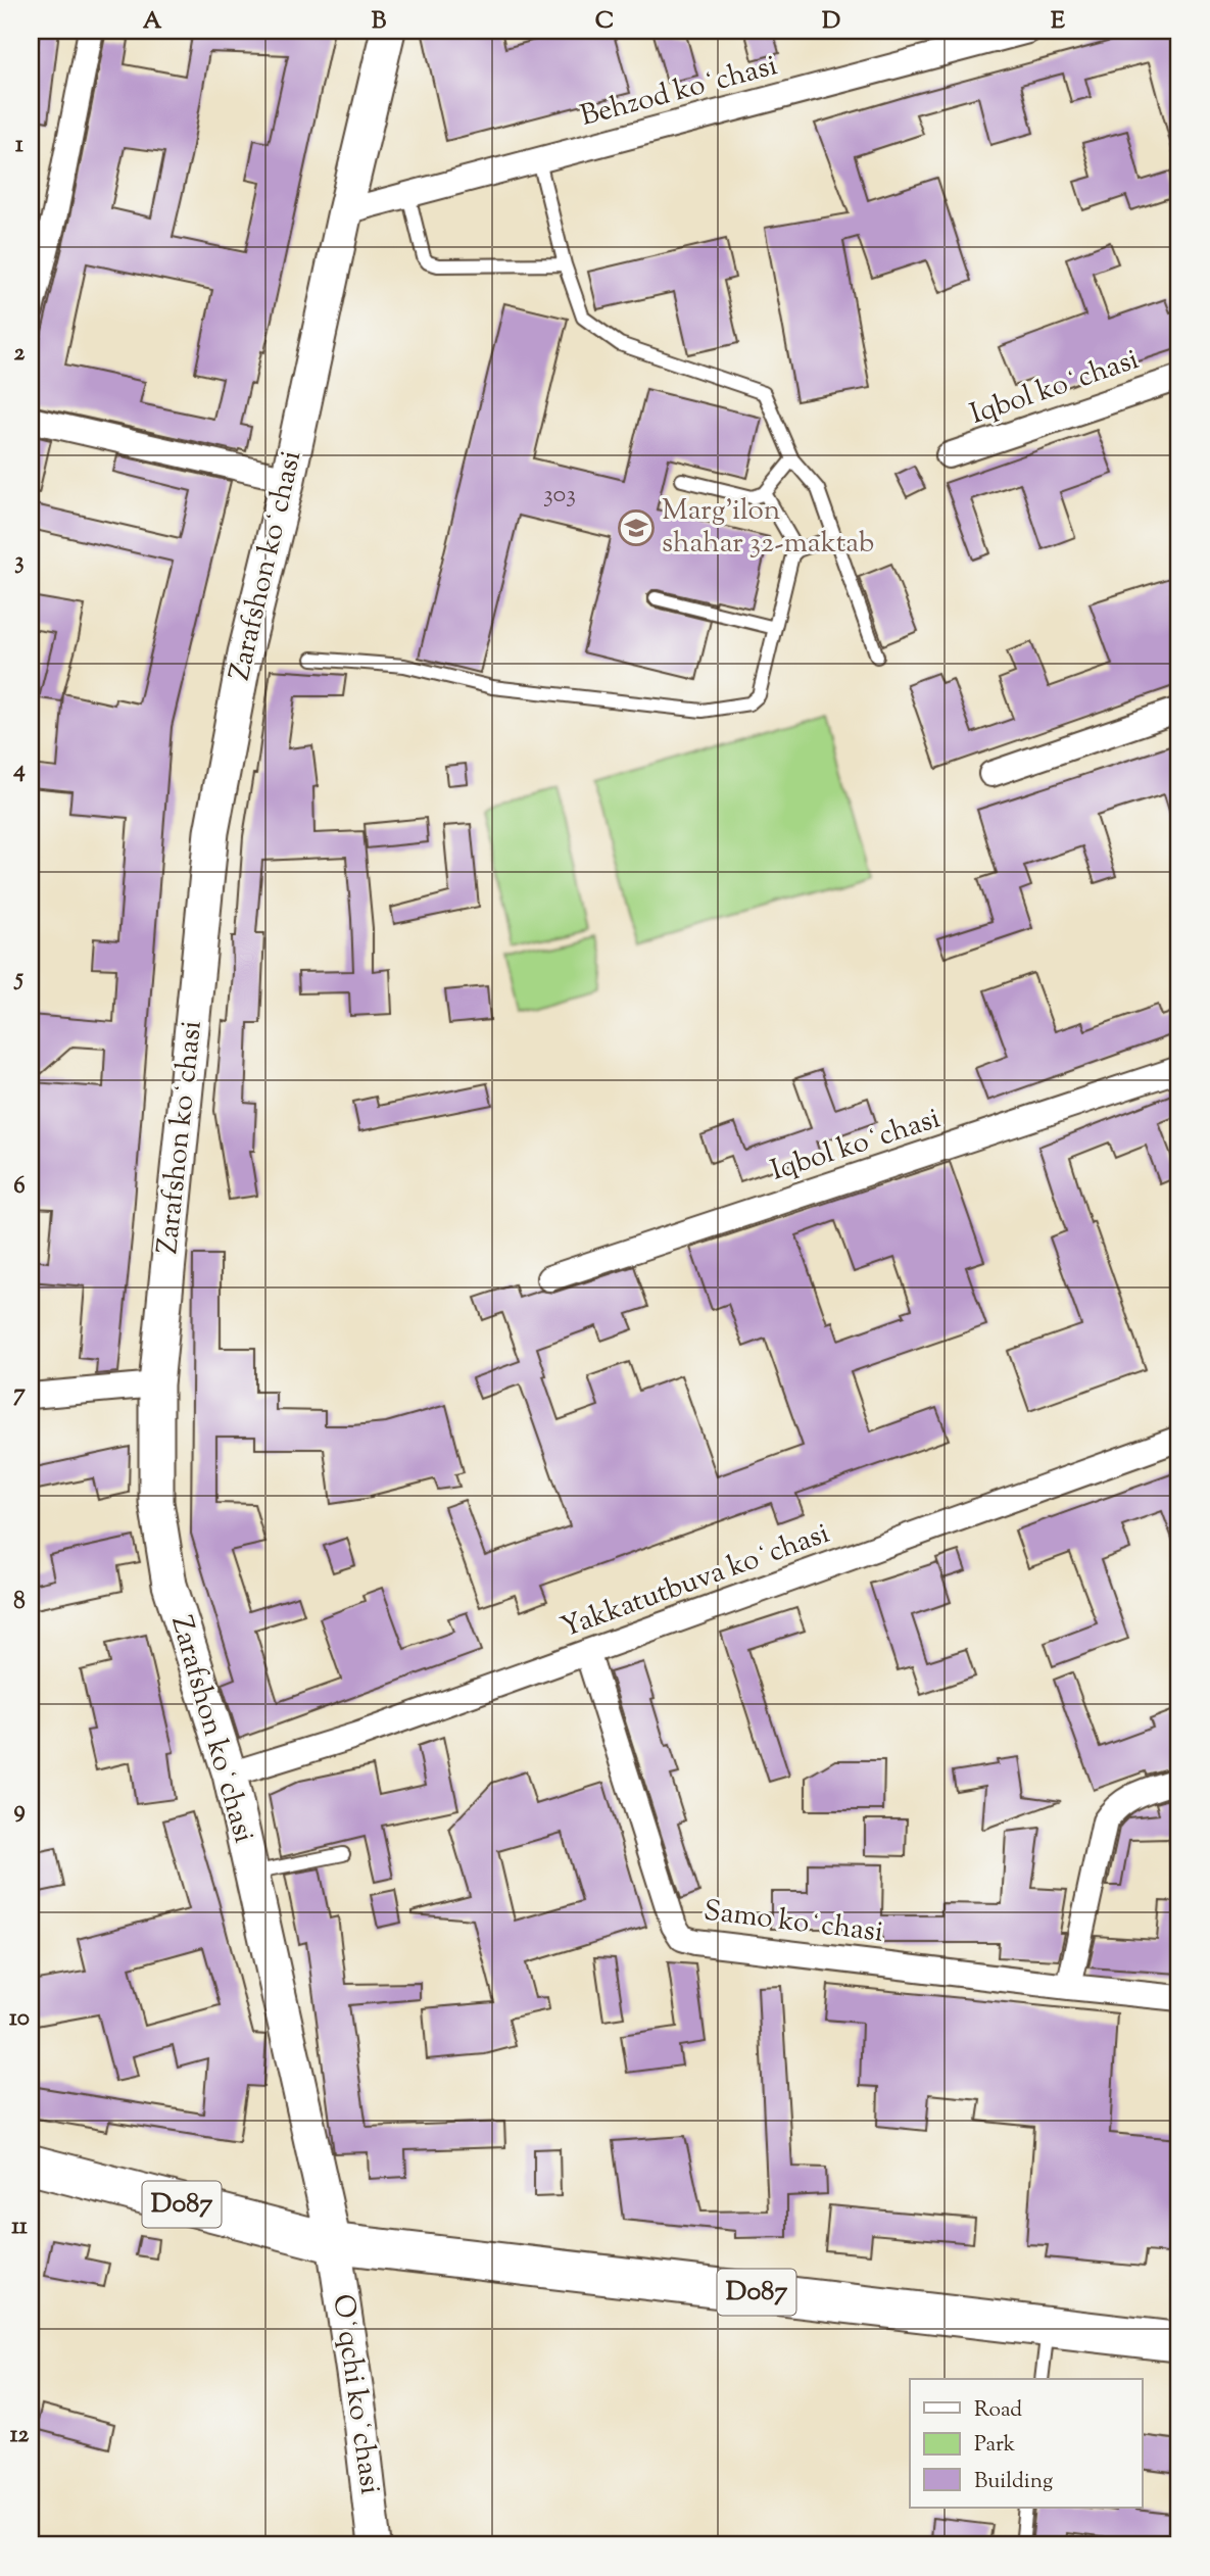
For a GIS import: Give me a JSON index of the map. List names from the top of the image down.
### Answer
{
  "streets": {
    "main road": ["Zarafshon koʻchasi", "D087", "Oʻqchi koʻchasi"],
    "street": [
      "Behzod koʻchasi",
      "Iqbol koʻchasi",
      "Yakkatutbuva koʻchasi",
      "Samo koʻchasi"
    ]
  },
  "crossings": [
    ["Behzod koʻchasi", "Zarafshon koʻchasi"],
    ["Zarafshon koʻchasi", "Yakkatutbuva koʻchasi"],
    ["Zarafshon koʻchasi", "D087"],
    ["Zarafshon koʻchasi", "Oʻqchi koʻchasi"],
    ["Yakkatutbuva koʻchasi", "Samo koʻchasi"],
    ["D087", "Oʻqchi koʻchasi"]
  ],
  "places": {
    "school or university": ["Marg'ilon shahar 32-maktab"]
  },
  "house_numbers": ["303"],
  "legend": ["Road", "Park", "Building"],
  "grid": {
    "columns": [
      "A",
      "B",
      "C",
      "D",
      "E"
    ],
    "rows": [
      "1",
      "2",
      "3",
      "4",
      "5",
      "6",
      "7",
      "8",
      "9",
      "10",
      "11",
      "12"
    ]
  }
}
